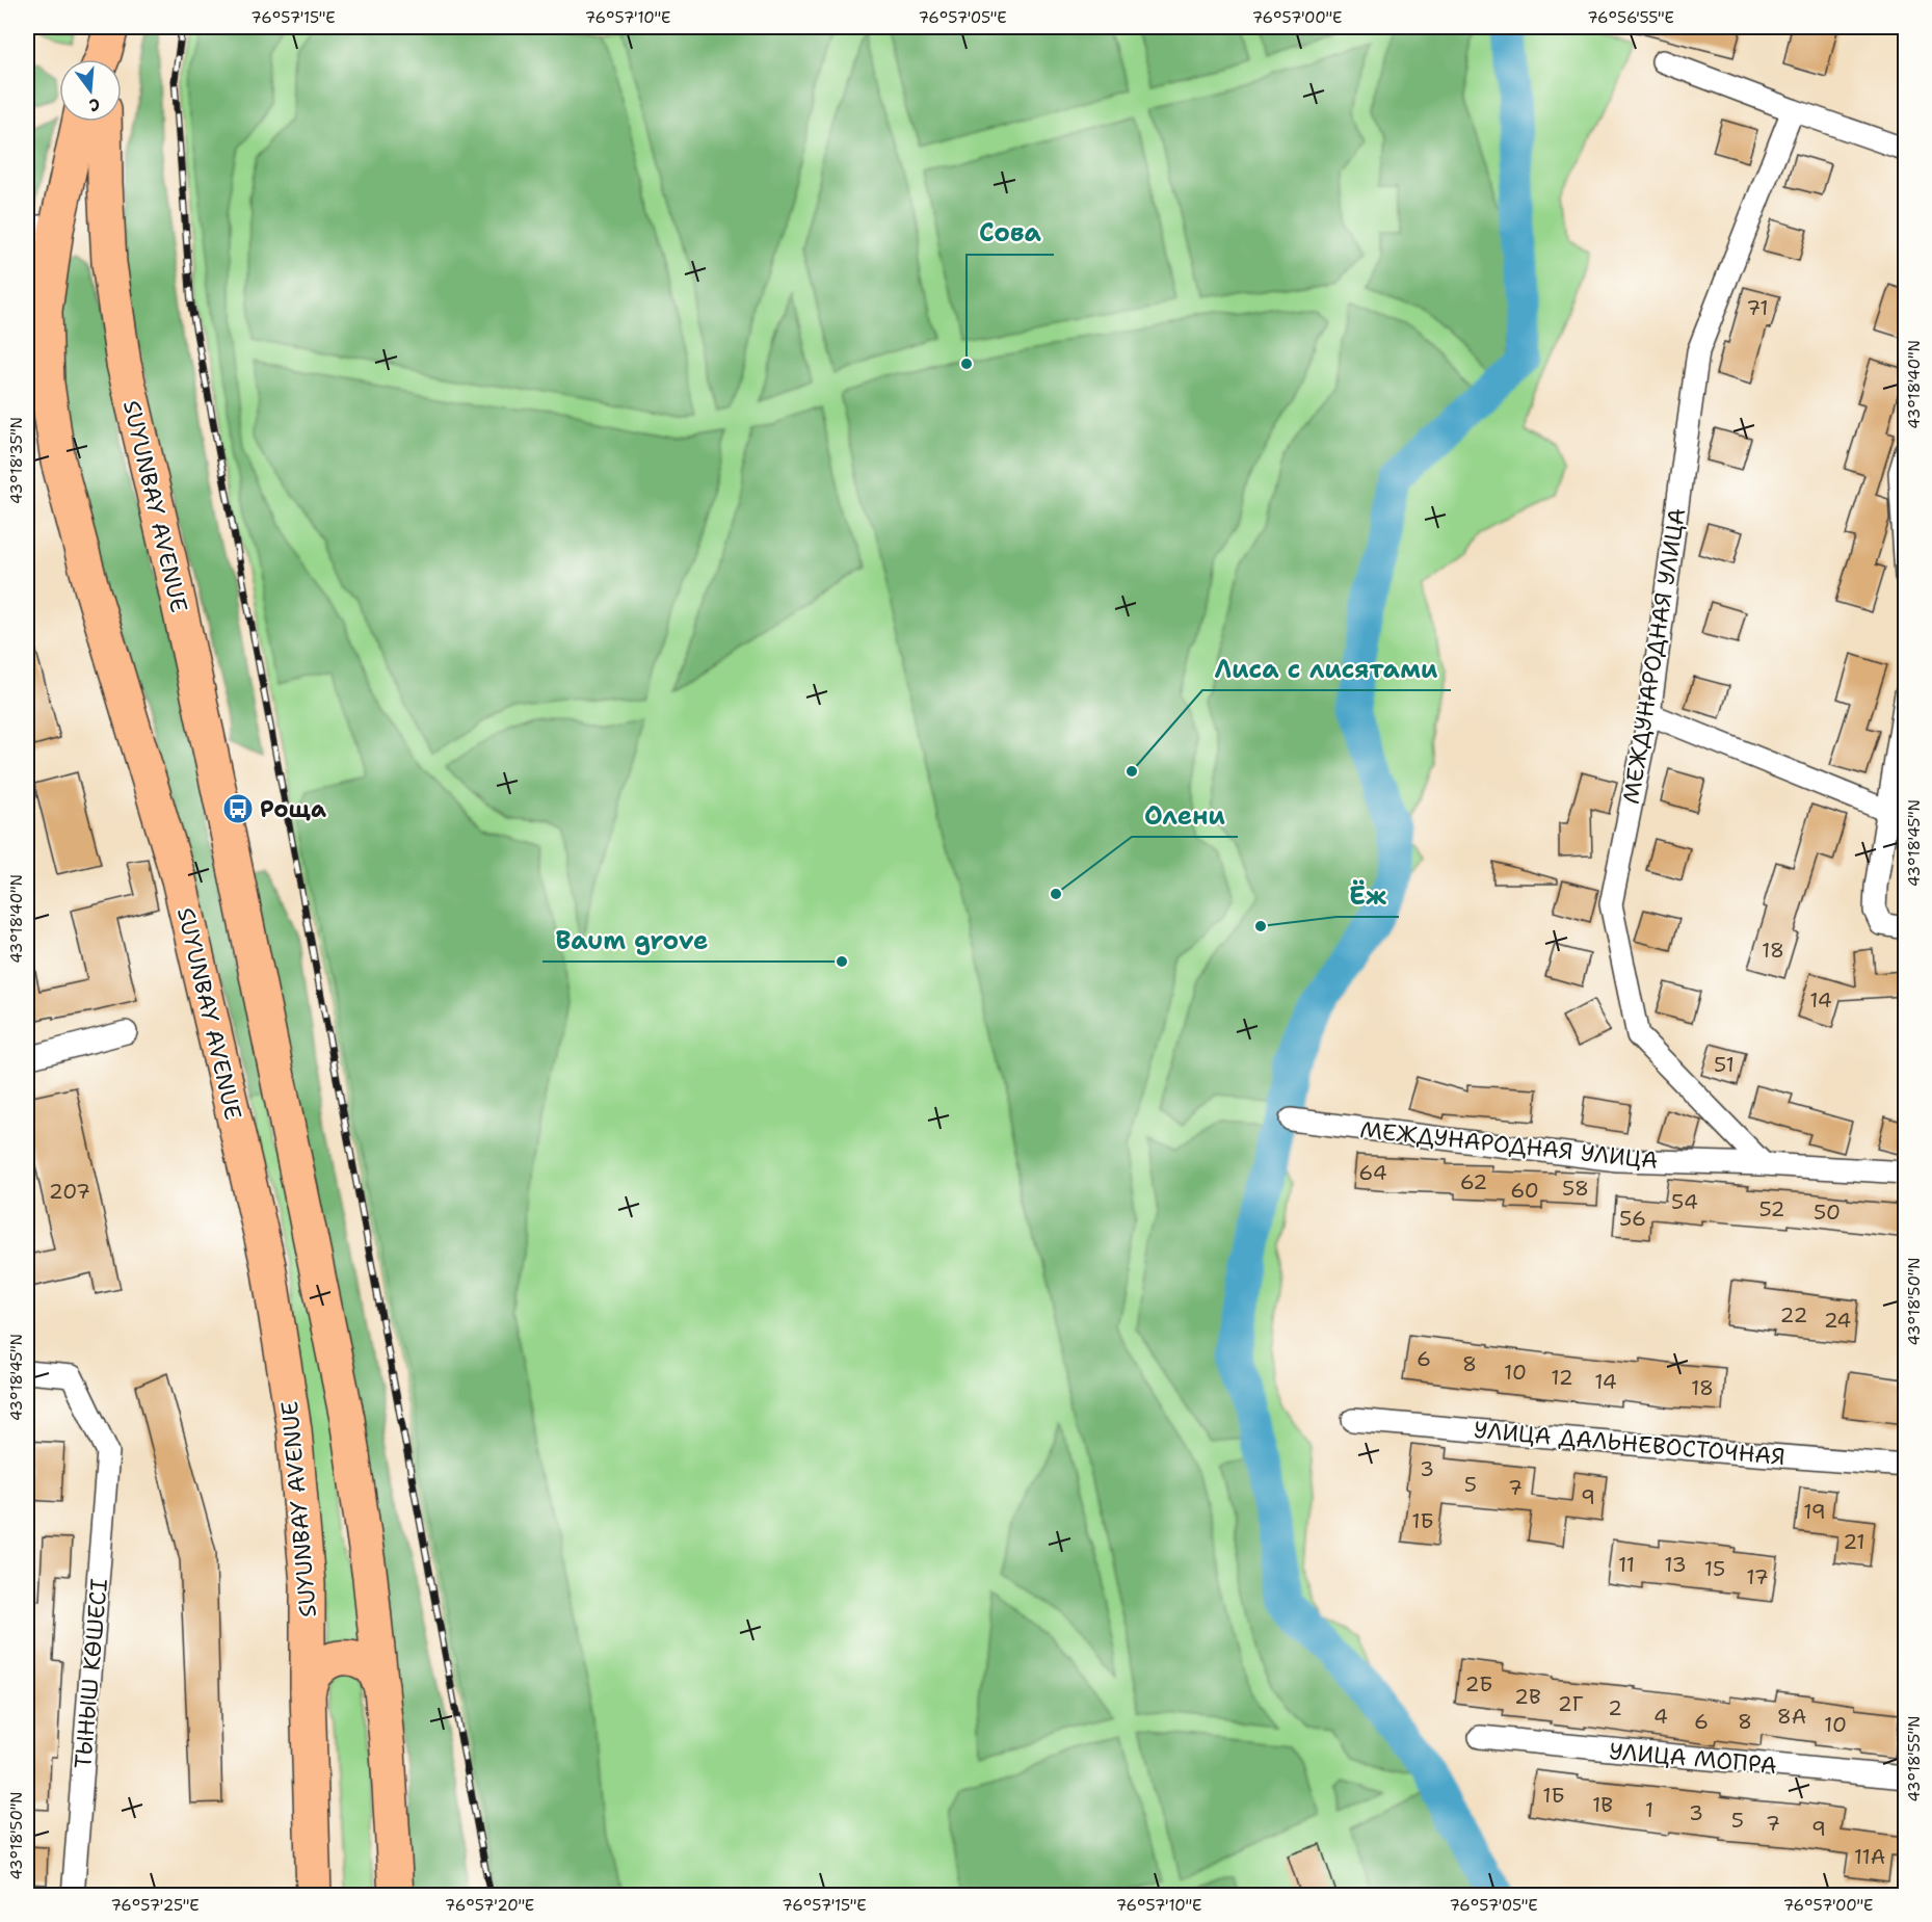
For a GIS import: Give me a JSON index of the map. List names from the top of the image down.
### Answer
{
  "streets": {
    "main road": ["SUYUNBAY AVENUE"],
    "street": [
      "МЕЖДУНАРОДНАЯ УЛИЦА",
      "УЛИЦА ДАЛЬНЕВОСТОЧНАЯ",
      "ТЫНЫШ КӨШЕСІ",
      "УЛИЦА МОПРА"
    ]
  },
  "places": {
    "other": [
      "Сова",
      "Лиса с лисятами",
      "Олени",
      "Ёж",
      "Baum grove"
    ],
    "bus stop": ["Роща"]
  },
  "house_numbers": [
    "71",
    "18",
    "14",
    "51",
    "64",
    "62",
    "58",
    "60",
    "207",
    "54",
    "52",
    "50",
    "56",
    "22",
    "24",
    "6",
    "8",
    "10",
    "12",
    "14",
    "18",
    "3",
    "5",
    "7",
    "9",
    "19",
    "1Б",
    "21",
    "11",
    "13",
    "15",
    "17",
    "2Б",
    "2В",
    "2Г",
    "2",
    "4",
    "8А",
    "6",
    "8",
    "10",
    "1Б",
    "1В",
    "1",
    "3",
    "5",
    "7",
    "9",
    "11А"
  ],
  "north": "bottom",
  "coordinates": [
    "76°57'15\"E",
    "76°57'10\"E",
    "76°57'05\"E",
    "76°57'00\"E",
    "76°56'55\"E",
    "43°18'40\"N",
    "43°18'35\"N",
    "43°18'45\"N",
    "43°18'50\"N",
    "43°18'55\"N",
    "76°57'25\"E",
    "76°57'20\"E"
  ]
}
